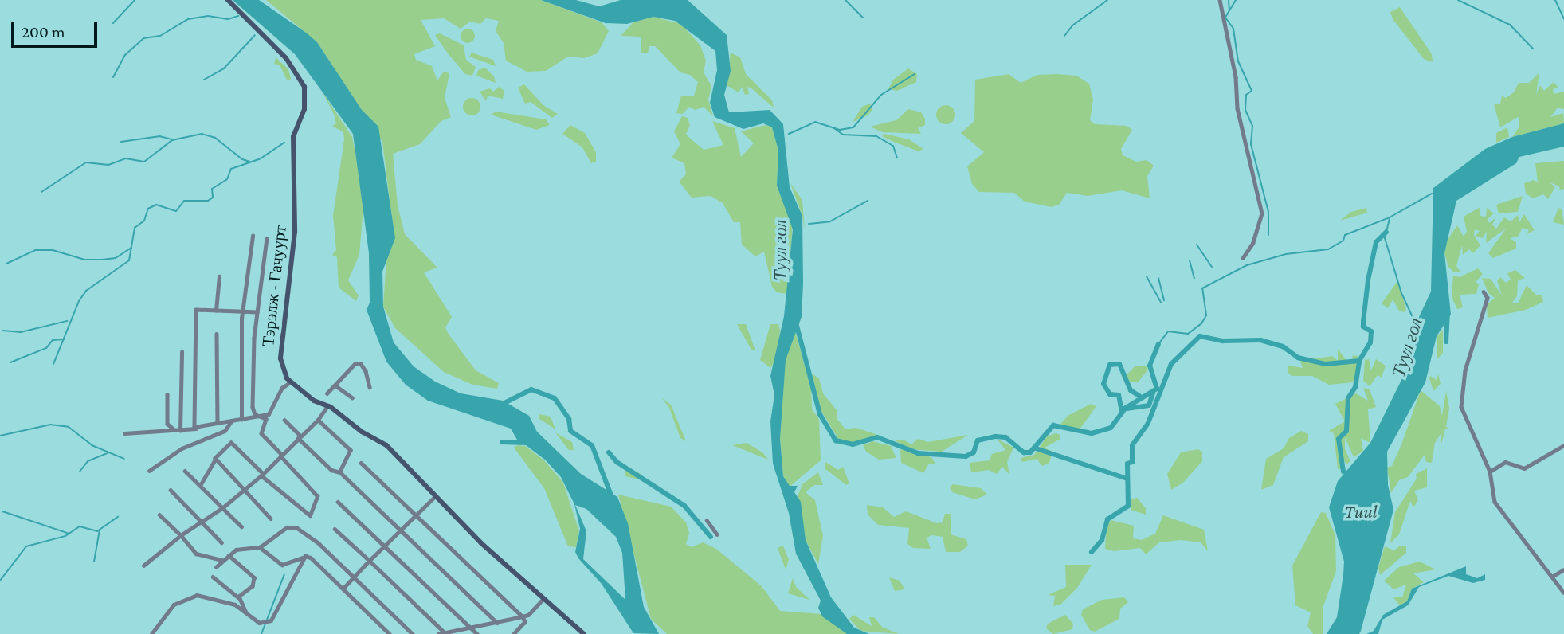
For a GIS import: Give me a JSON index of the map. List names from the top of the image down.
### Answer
{
  "streets": {
    "main road": ["Тэрэлж - Гачуурт"]
  },
  "water": ["Туул гол", "Tuul"],
  "scale_bar": "200 m"
}
